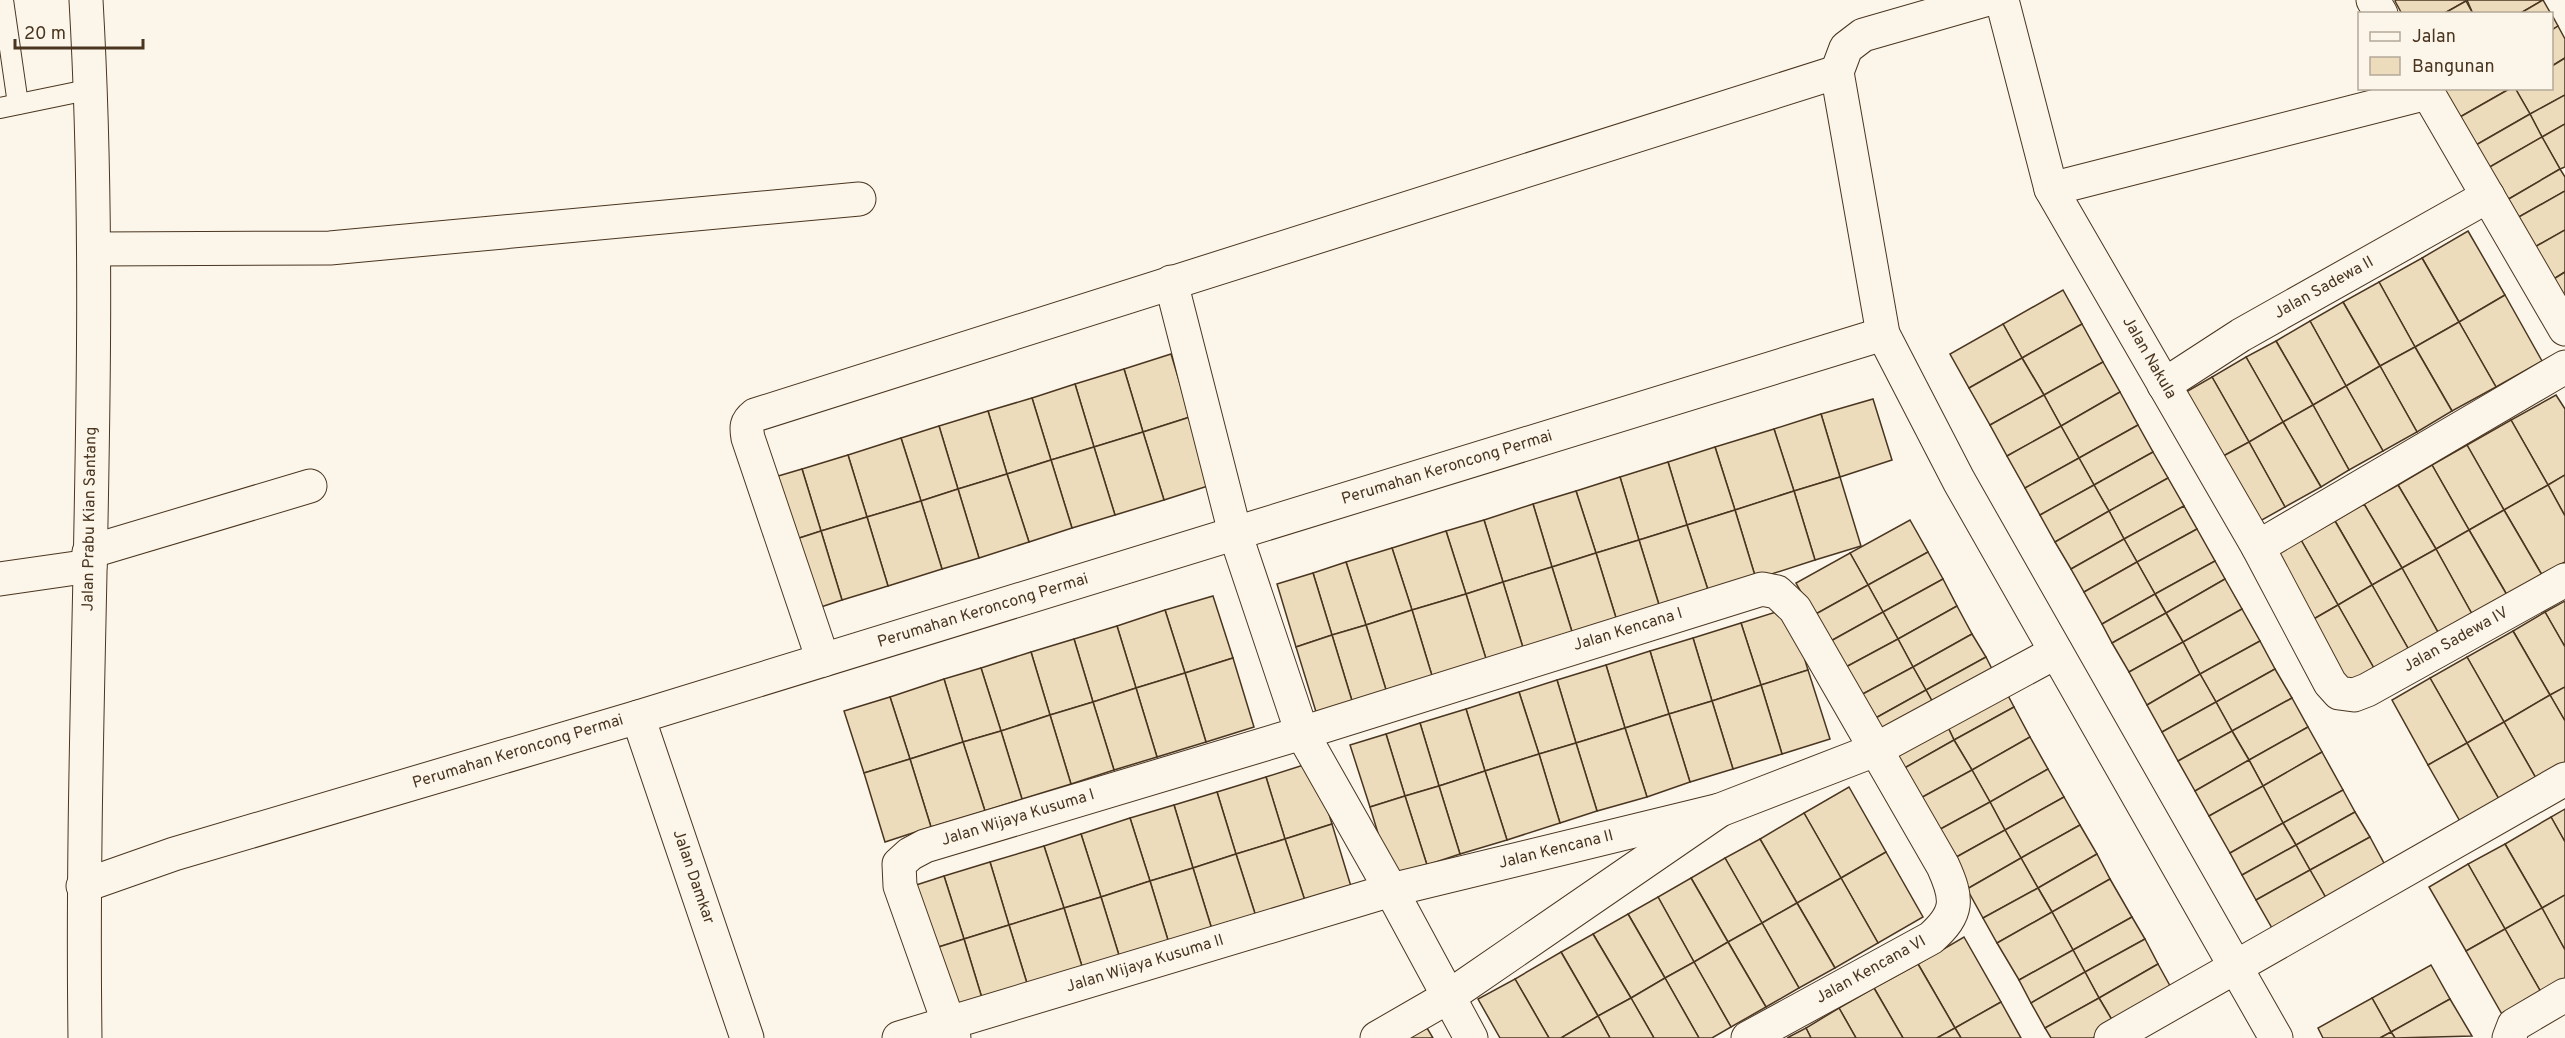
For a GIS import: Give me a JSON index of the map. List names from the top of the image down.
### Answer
{
  "streets": {
    "street": [
      "Jalan Sadewa II",
      "Jalan Nakula",
      "Perumahan Keroncong Permai",
      "Jalan Prabu Kian Santang",
      "Jalan Kencana I",
      "Jalan Sadewa IV",
      "Jalan Wijaya Kusuma I",
      "Jalan Kencana II",
      "Jalan Damkar",
      "Jalan Wijaya Kusuma II",
      "Jalan Kencana VI"
    ]
  },
  "crossings": [
    ["Jalan Sadewa II", "Jalan Nakula"],
    ["Jalan Nakula", "Jalan Sadewa IV"],
    ["Perumahan Keroncong Permai", "Jalan Prabu Kian Santang"],
    ["Perumahan Keroncong Permai", "Jalan Damkar"],
    ["Jalan Kencana I", "Jalan Wijaya Kusuma I"],
    ["Jalan Kencana I", "Jalan Kencana VI"],
    ["Jalan Wijaya Kusuma I", "Jalan Wijaya Kusuma II"],
    ["Jalan Kencana II", "Jalan Wijaya Kusuma II"]
  ],
  "legend": ["Jalan", "Bangunan"],
  "scale_bar": "20 m"
}
